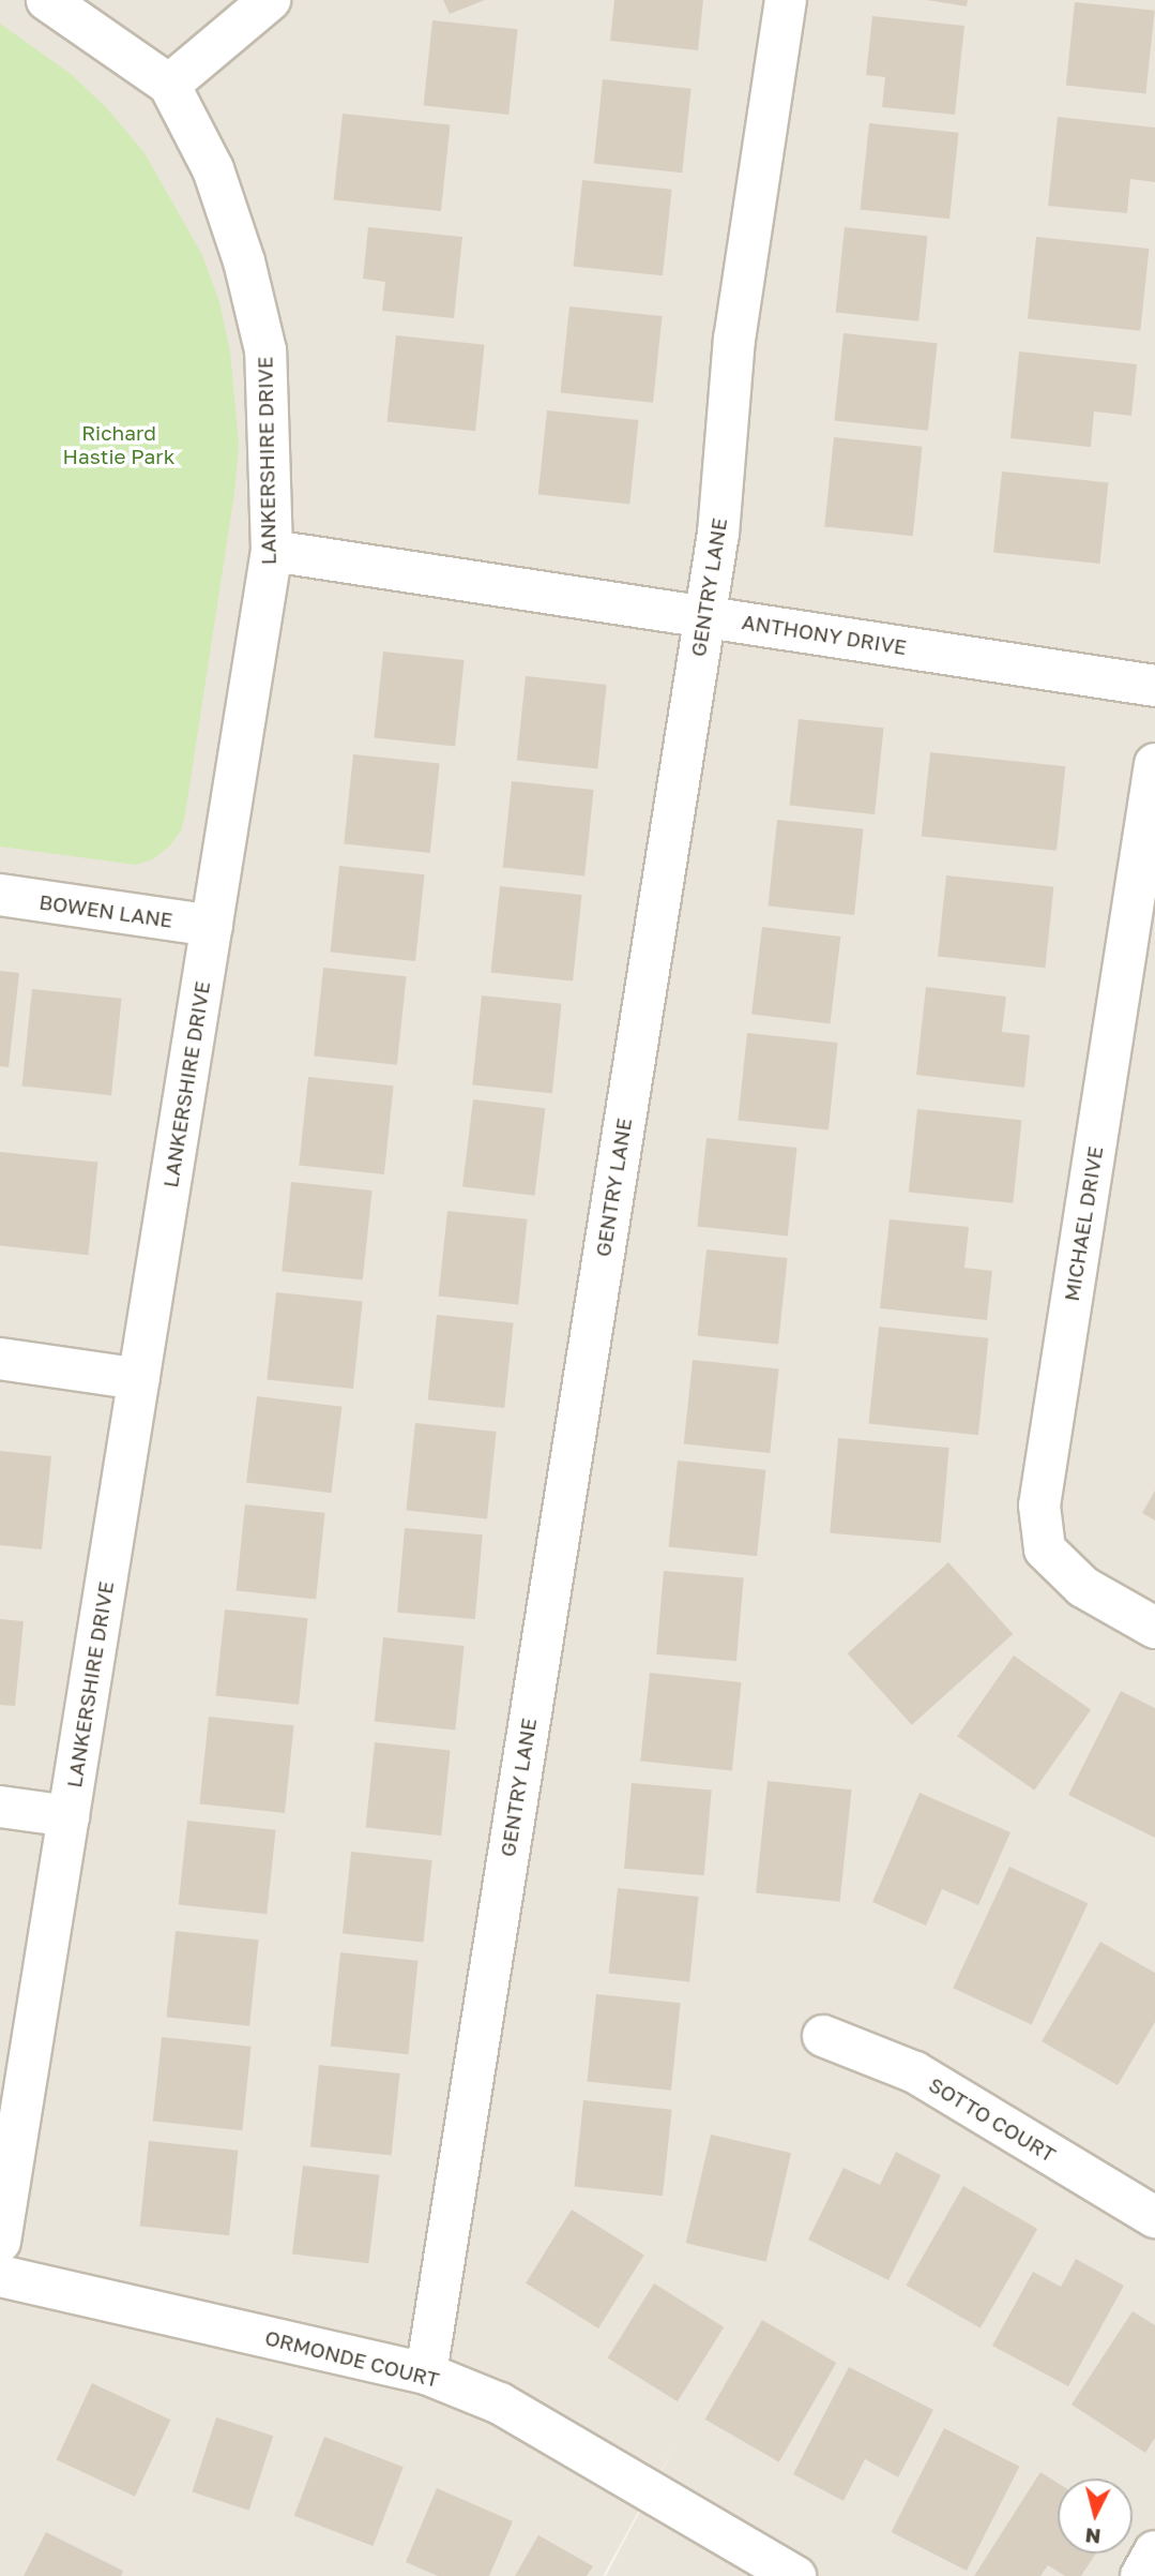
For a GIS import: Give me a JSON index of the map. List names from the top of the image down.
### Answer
{
  "streets": {
    "street": [
      "LANKERSHIRE DRIVE",
      "GENTRY LANE",
      "ANTHONY DRIVE",
      "BOWEN LANE",
      "MICHAEL DRIVE",
      "SOTTO COURT",
      "ORMONDE COURT"
    ]
  },
  "crossings": [
    ["LANKERSHIRE DRIVE", "ANTHONY DRIVE"],
    ["LANKERSHIRE DRIVE", "BOWEN LANE"],
    ["GENTRY LANE", "ANTHONY DRIVE"],
    ["GENTRY LANE", "ORMONDE COURT"]
  ],
  "parks": ["Richard Hastie Park"],
  "north": "bottom"
}
